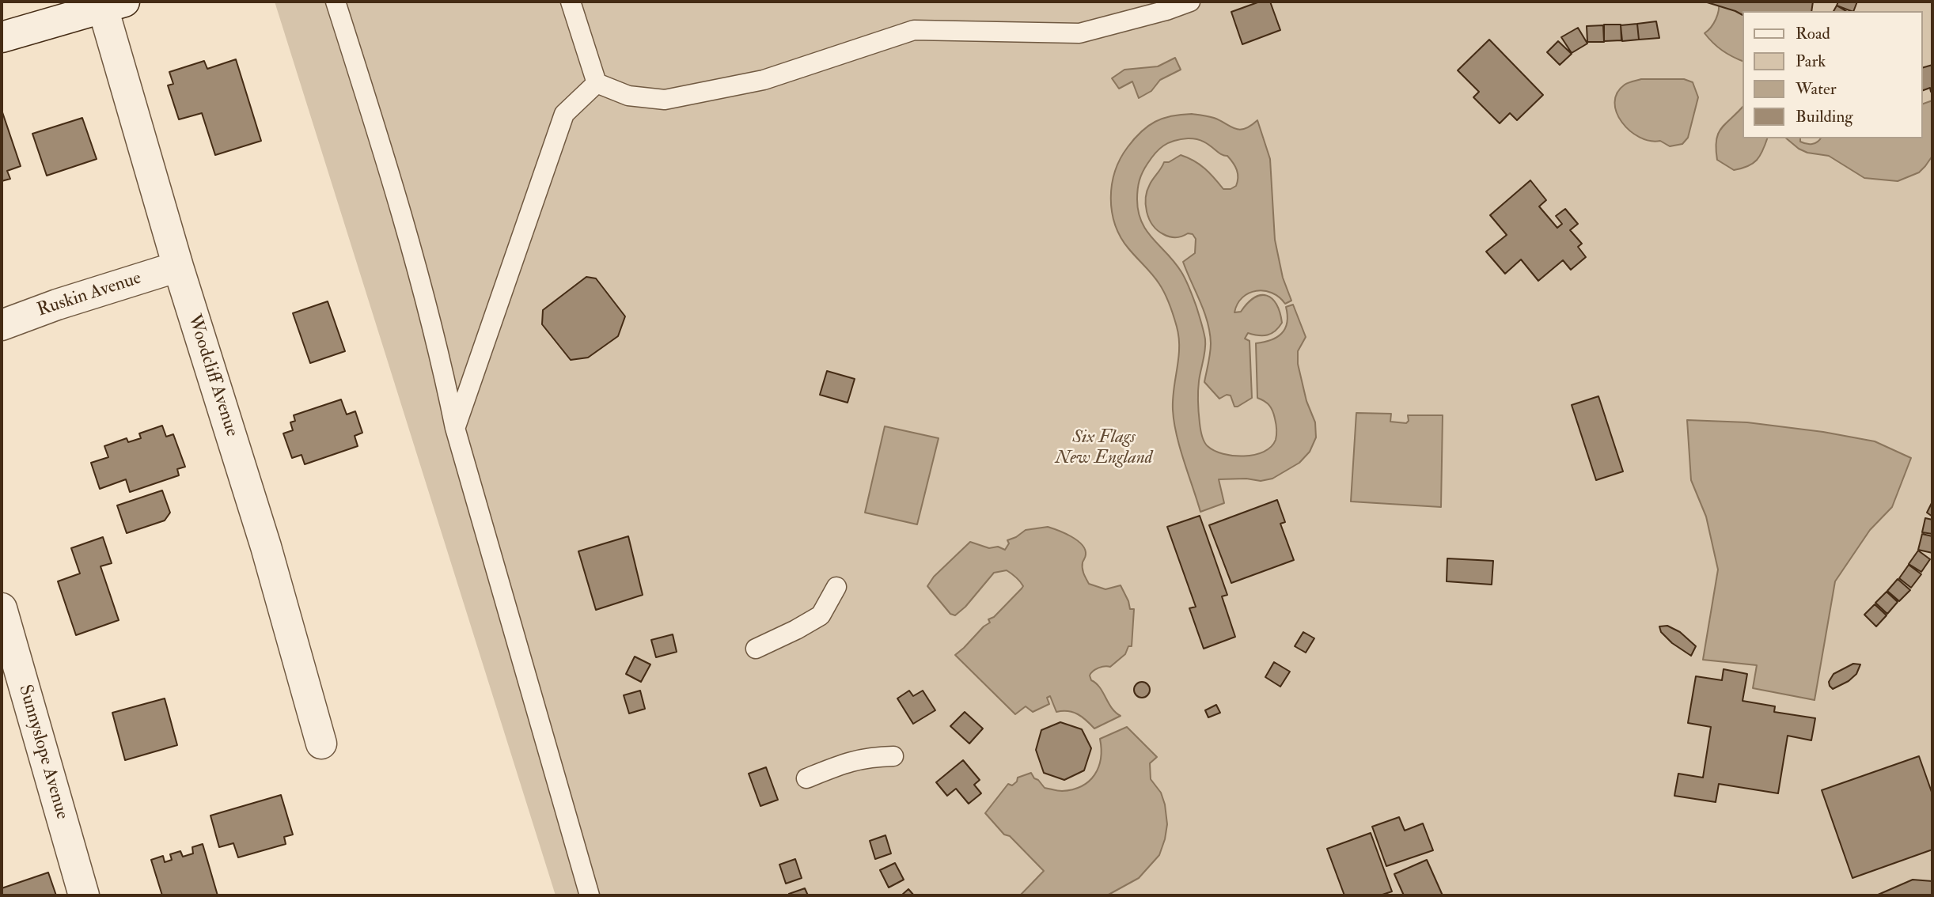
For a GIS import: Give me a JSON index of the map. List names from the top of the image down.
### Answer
{
  "streets": {
    "street": ["Ruskin Avenue", "Woodcliff Avenue", "Sunnyslope Avenue"]
  },
  "crossings": [
    ["Ruskin Avenue", "Woodcliff Avenue"]
  ],
  "parks": ["Six Flags New England"],
  "legend": [
    "Road",
    "Park",
    "Water",
    "Building"
  ]
}
